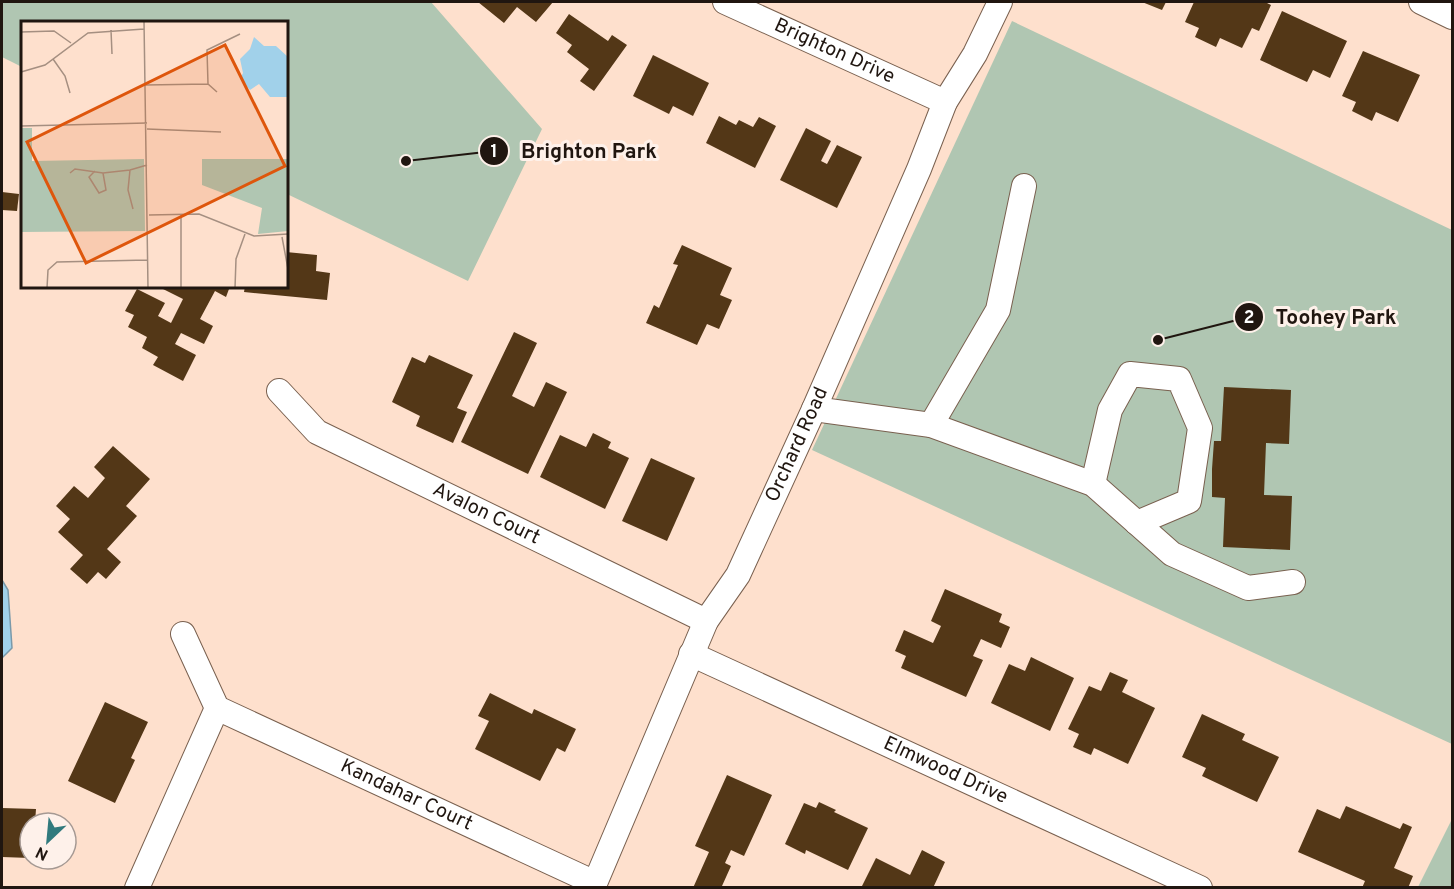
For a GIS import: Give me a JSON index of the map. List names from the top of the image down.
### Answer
{
  "streets": {
    "street": [
      "Brighton Drive",
      "Orchard Road",
      "Avalon Court",
      "Elmwood Drive",
      "Kandahar Court"
    ]
  },
  "crossings": [
    ["Brighton Drive", "Orchard Road"],
    ["Orchard Road", "Avalon Court"],
    ["Orchard Road", "Elmwood Drive"],
    ["Orchard Road", "Kandahar Court"]
  ],
  "places": ["Brighton Park", "Toohey Park"],
  "north": "bottom left"
}
